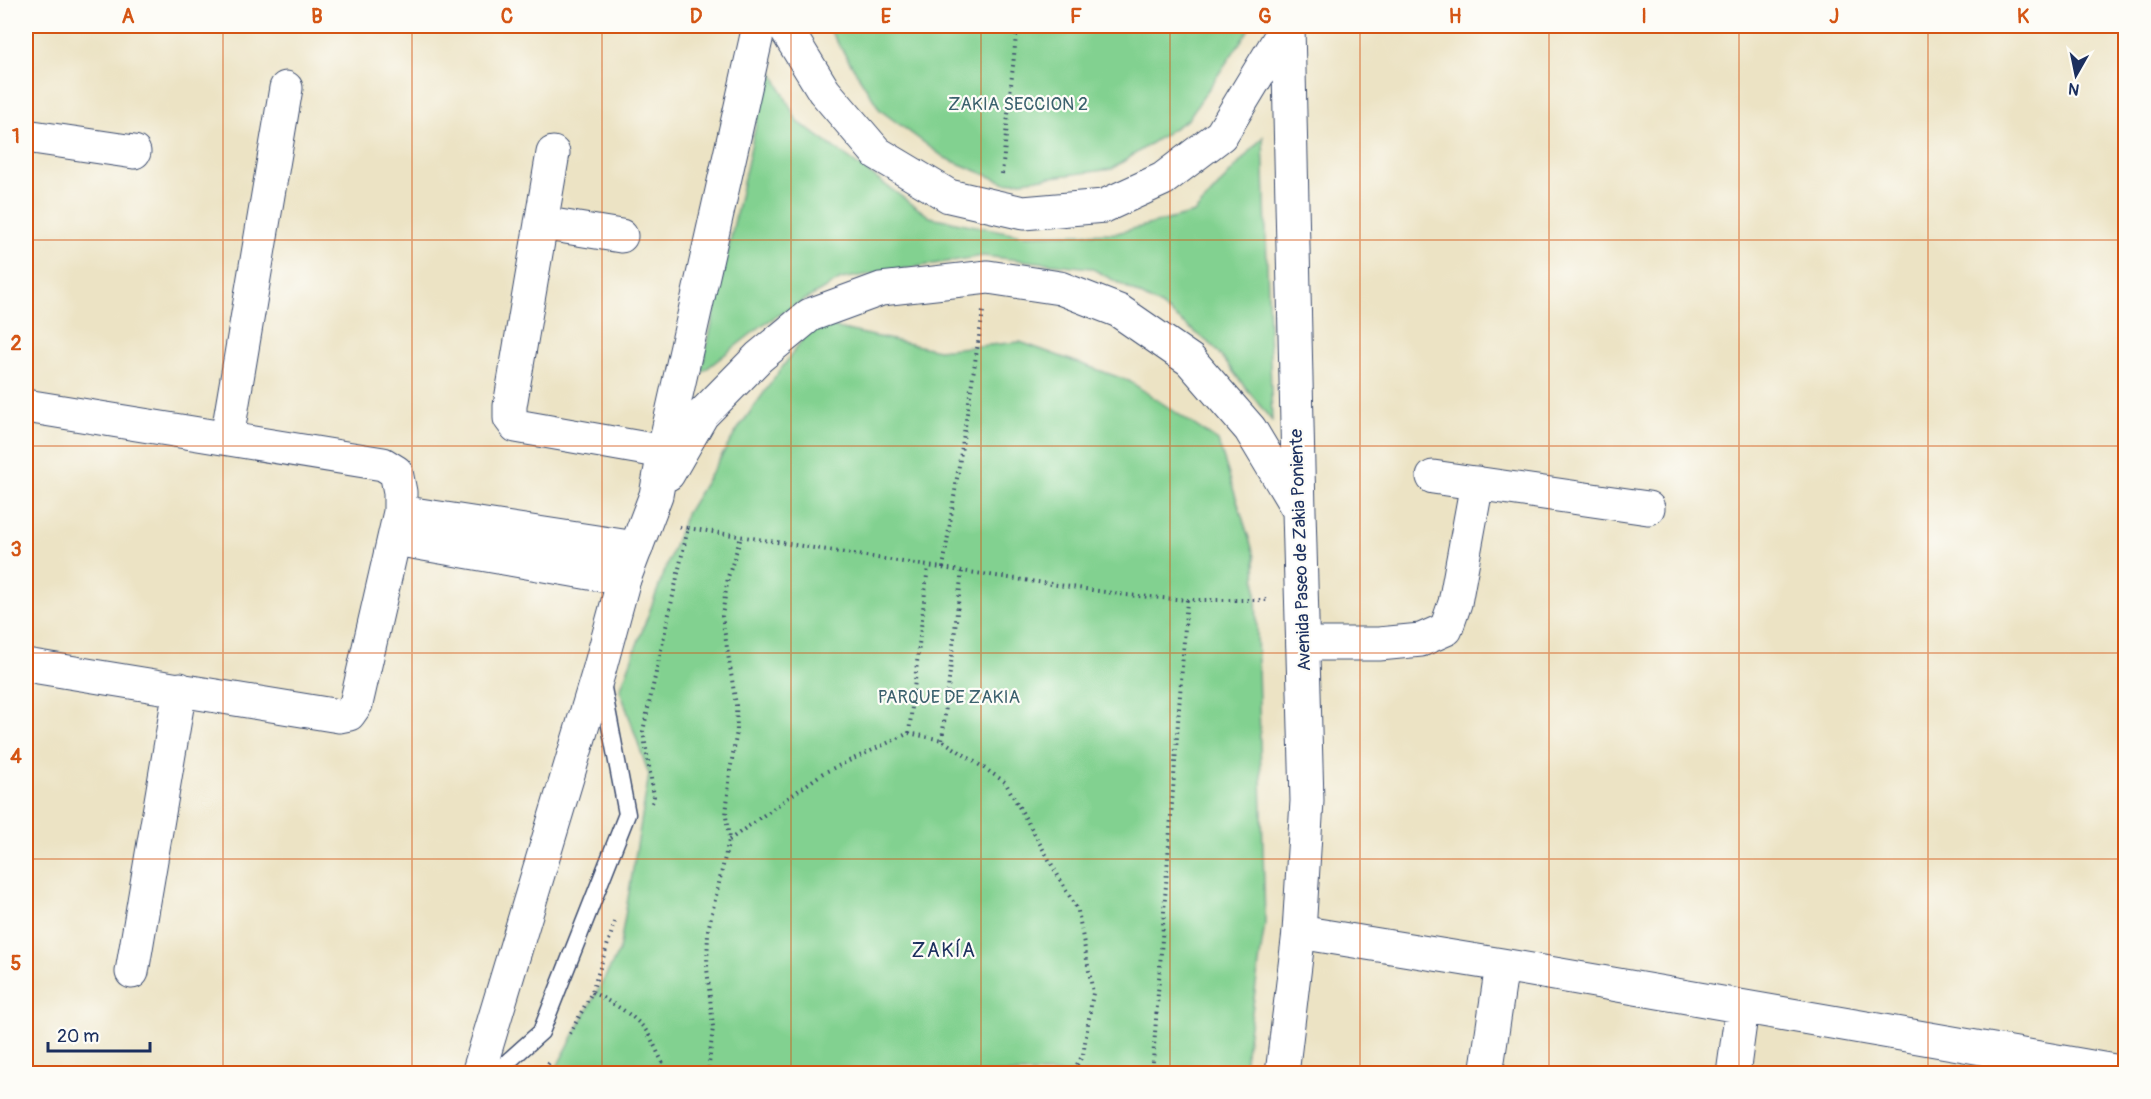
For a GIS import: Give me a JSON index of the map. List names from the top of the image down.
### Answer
{
  "streets": {
    "street": ["Avenida Paseo de Zakia Poniente"]
  },
  "districts": ["ZAKÍA"],
  "parks": ["ZAKIA SECCION 2", "PARQUE DE ZAKIA"],
  "scale_bar": "20 m",
  "north": "bottom",
  "grid": {
    "columns": [
      "A",
      "B",
      "C",
      "D",
      "E",
      "F",
      "G",
      "H",
      "I",
      "J",
      "K"
    ],
    "rows": [
      "1",
      "2",
      "3",
      "4",
      "5"
    ]
  }
}
